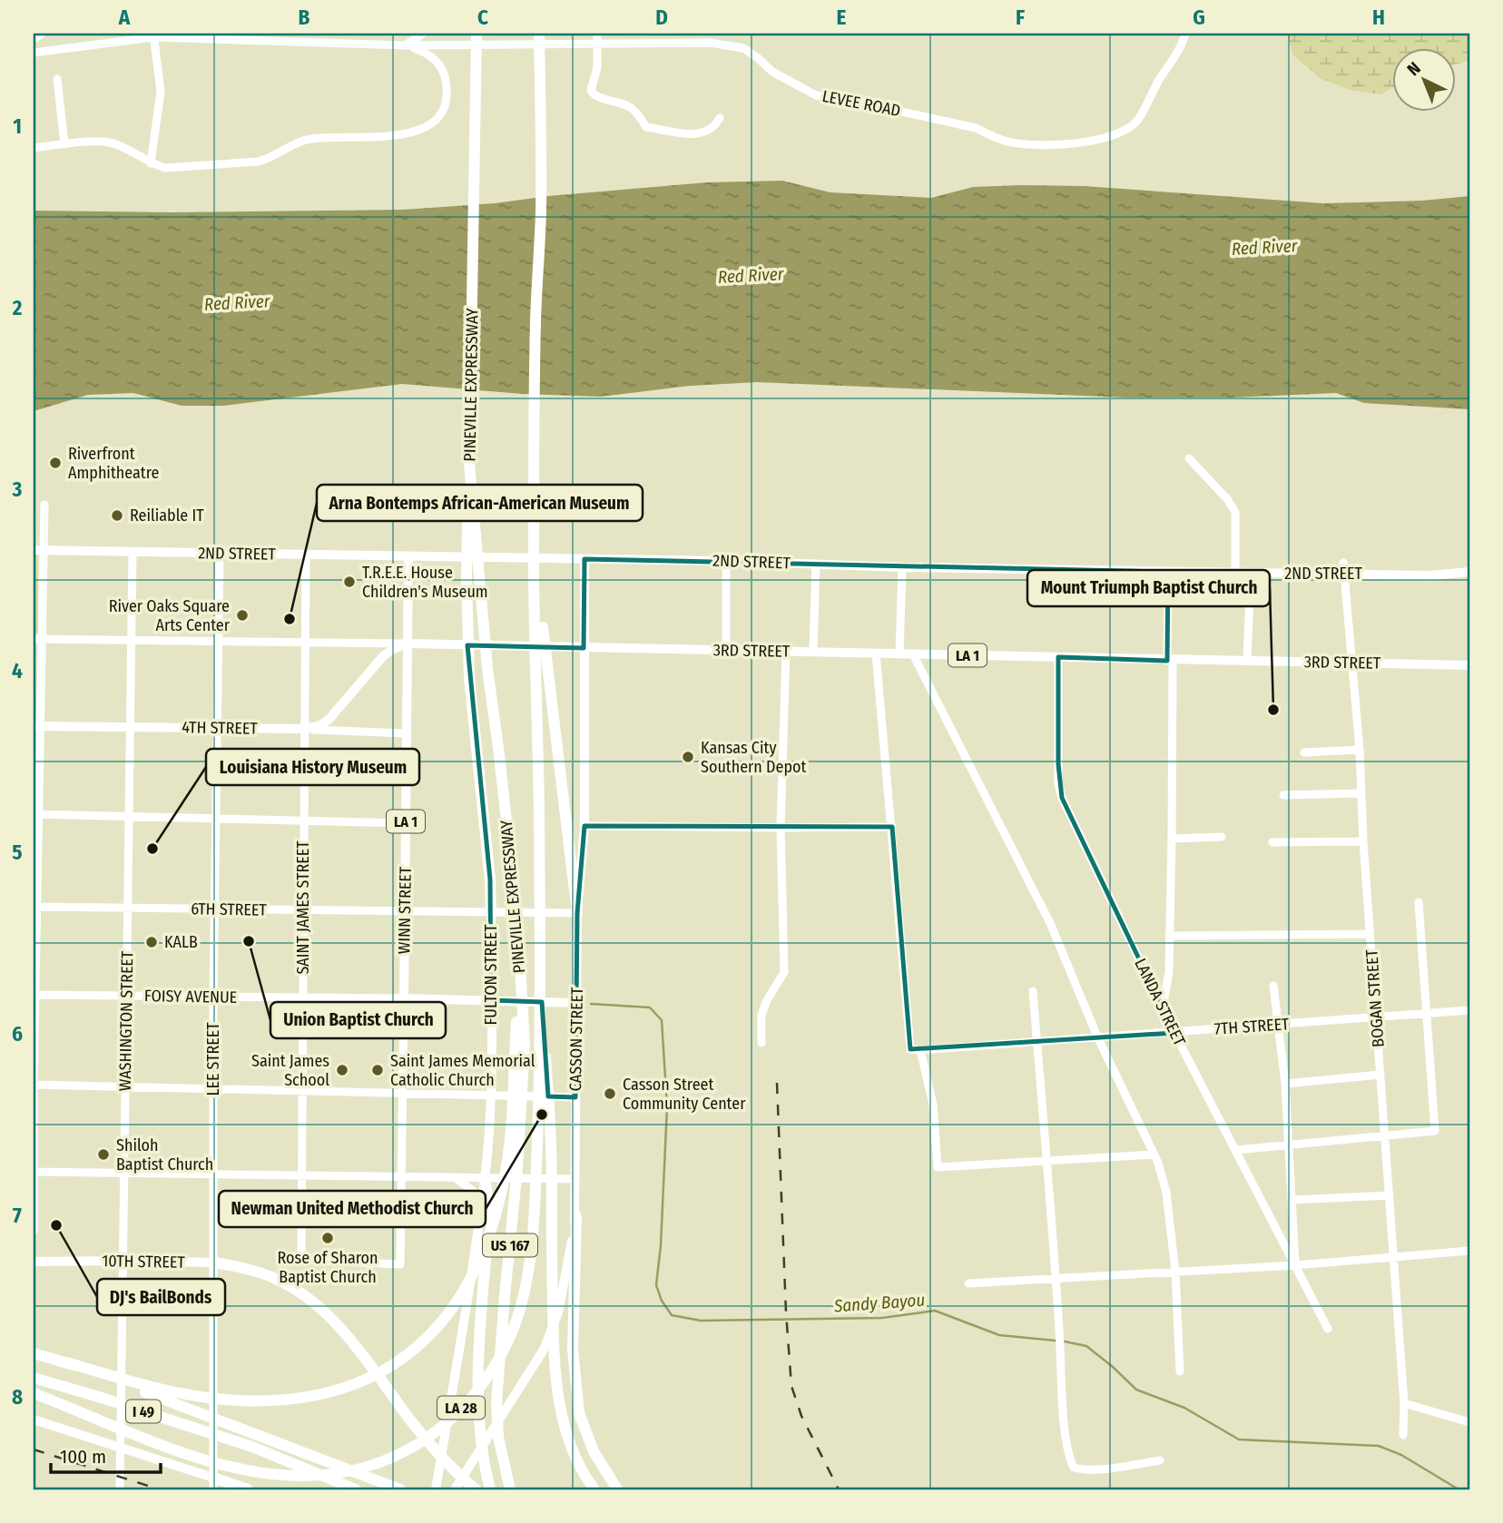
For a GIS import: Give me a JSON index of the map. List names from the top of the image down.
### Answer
{
  "streets": {
    "highway": [
      "PINEVILLE EXPRESSWAY",
      "US 167",
      "LA 28",
      "I 49"
    ],
    "main road": [
      "2ND STREET",
      "3RD STREET",
      "LA 1",
      "4TH STREET",
      "WINN STREET",
      "FULTON STREET",
      "FOISY AVENUE",
      "CASSON STREET",
      "10TH STREET"
    ],
    "street": [
      "LEVEE ROAD",
      "SAINT JAMES STREET",
      "6TH STREET",
      "BOGAN STREET",
      "LANDA STREET",
      "WASHINGTON STREET",
      "7TH STREET",
      "LEE STREET"
    ]
  },
  "crossings": [
    ["PINEVILLE EXPRESSWAY", "US 167"],
    ["PINEVILLE EXPRESSWAY", "LA 28"],
    ["2ND STREET", "SAINT JAMES STREET"],
    ["2ND STREET", "WINN STREET"],
    ["2ND STREET", "BOGAN STREET"],
    ["2ND STREET", "WASHINGTON STREET"],
    ["2ND STREET", "CASSON STREET"],
    ["2ND STREET", "LEE STREET"],
    ["3RD STREET", "SAINT JAMES STREET"],
    ["3RD STREET", "WINN STREET"],
    ["3RD STREET", "BOGAN STREET"],
    ["3RD STREET", "LANDA STREET"],
    ["3RD STREET", "WASHINGTON STREET"],
    ["3RD STREET", "CASSON STREET"],
    ["3RD STREET", "LEE STREET"],
    ["4TH STREET", "SAINT JAMES STREET"],
    ["4TH STREET", "WINN STREET"],
    ["4TH STREET", "WASHINGTON STREET"],
    ["4TH STREET", "LEE STREET"],
    ["SAINT JAMES STREET", "6TH STREET"],
    ["SAINT JAMES STREET", "WINN STREET"],
    ["SAINT JAMES STREET", "FOISY AVENUE"],
    ["6TH STREET", "WINN STREET"],
    ["6TH STREET", "FULTON STREET"],
    ["6TH STREET", "WASHINGTON STREET"],
    ["6TH STREET", "CASSON STREET"],
    ["6TH STREET", "LEE STREET"],
    ["WINN STREET", "FOISY AVENUE"],
    ["FULTON STREET", "FOISY AVENUE"],
    ["FOISY AVENUE", "WASHINGTON STREET"],
    ["FOISY AVENUE", "CASSON STREET"],
    ["FOISY AVENUE", "LEE STREET"],
    ["BOGAN STREET", "7TH STREET"],
    ["LANDA STREET", "7TH STREET"],
    ["WASHINGTON STREET", "10TH STREET"],
    ["LEE STREET", "10TH STREET"],
    ["US 167", "LA 28"]
  ],
  "water": ["Red River", "Sandy Bayou"],
  "places": [
    "Riverfront Amphitheatre",
    "Reiliable IT",
    "T.R.E.E. House Children's Museum",
    "River Oaks Square Arts Center",
    "Arna Bontemps African-American Museum",
    "Mount Triumph Baptist Church",
    "Kansas City Southern Depot",
    "Louisiana History Museum",
    "Union Baptist Church",
    "KALB",
    "Saint James School",
    "Saint James Memorial Catholic Church",
    "Casson Street Community Center",
    "Newman United Methodist Church",
    "Shiloh Baptist Church",
    "DJ's BailBonds",
    "Rose of Sharon Baptist Church"
  ],
  "scale_bar": "100 m",
  "north": "top left",
  "grid": {
    "columns": [
      "A",
      "B",
      "C",
      "D",
      "E",
      "F",
      "G",
      "H"
    ],
    "rows": [
      "1",
      "2",
      "3",
      "4",
      "5",
      "6",
      "7",
      "8"
    ]
  }
}
